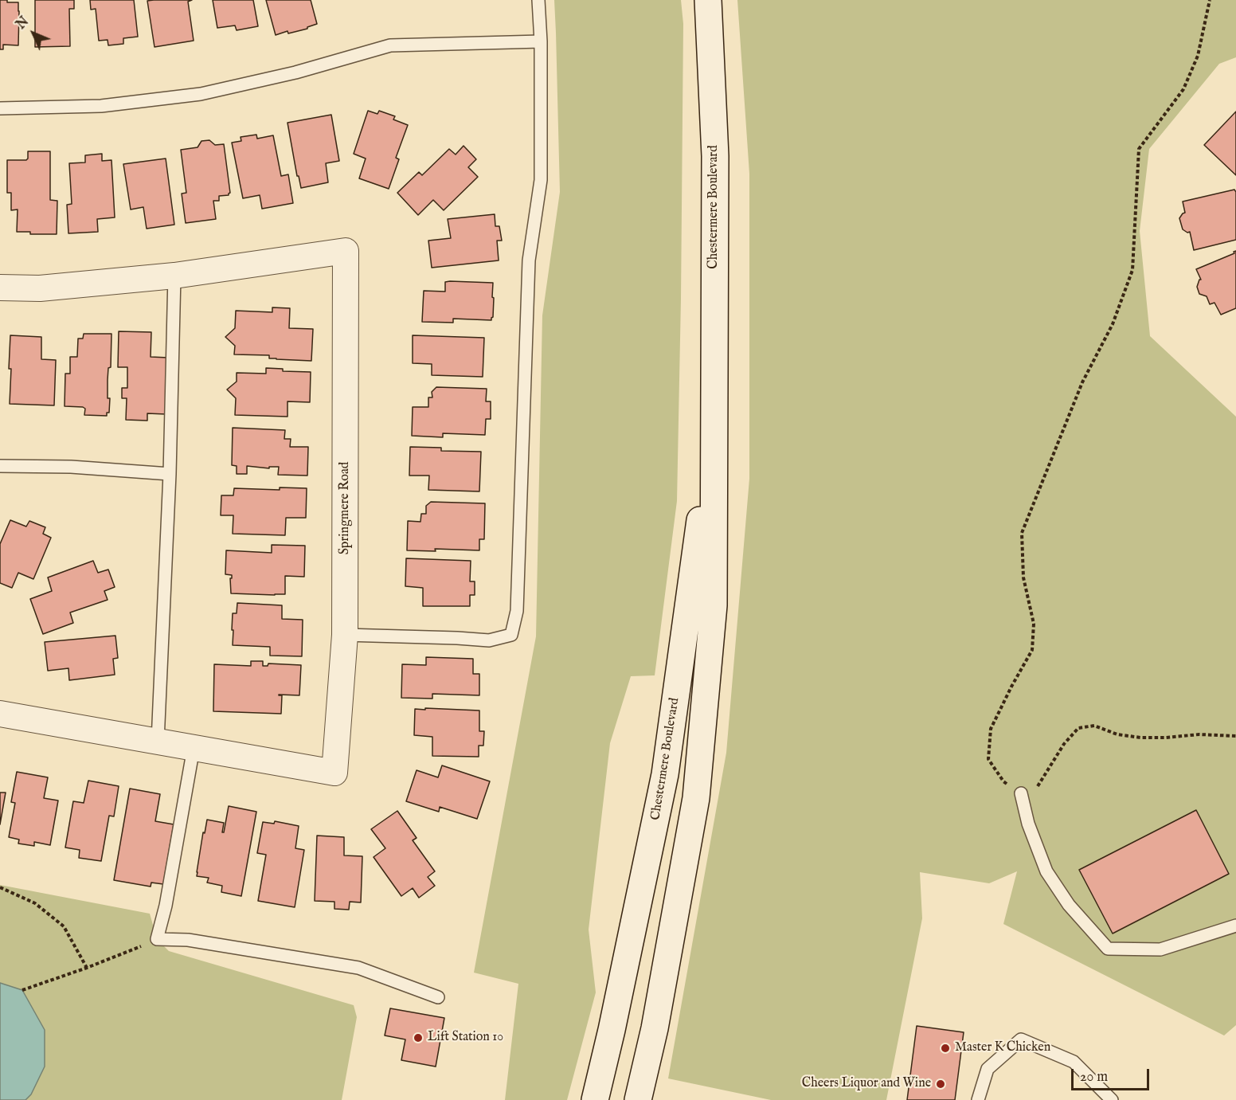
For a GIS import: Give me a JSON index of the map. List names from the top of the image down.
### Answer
{
  "streets": {
    "main road": ["Chestermere Boulevard"],
    "street": ["Springmere Road"]
  },
  "places": ["Lift Station 10", "Master K Chicken", "Cheers Liquor and Wine"],
  "scale_bar": "20 m",
  "north": "top left"
}
